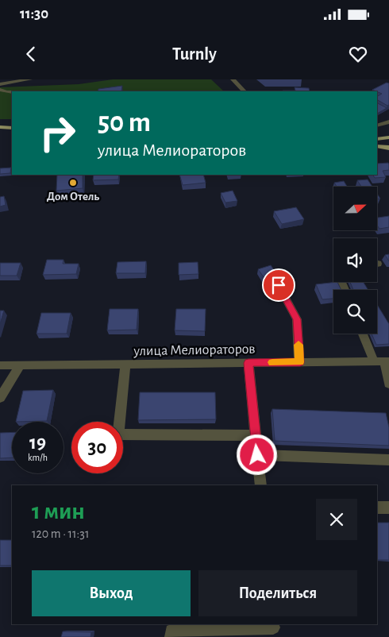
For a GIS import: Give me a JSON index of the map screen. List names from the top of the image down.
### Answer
{
  "streets": {
    "street": ["улица Мелиораторов"]
  },
  "places": ["Дом Отель"],
  "north": "right",
  "page": {
    "status": "11:30",
    "header": "Turnly",
    "turn": ["50 m", "улица Мелиораторов"],
    "speed": "19 km/h",
    "limit": "30",
    "heading": ["1 мин", "120 m · 11:31"],
    "buttons": ["Выход", "Поделиться"]
  }
}
